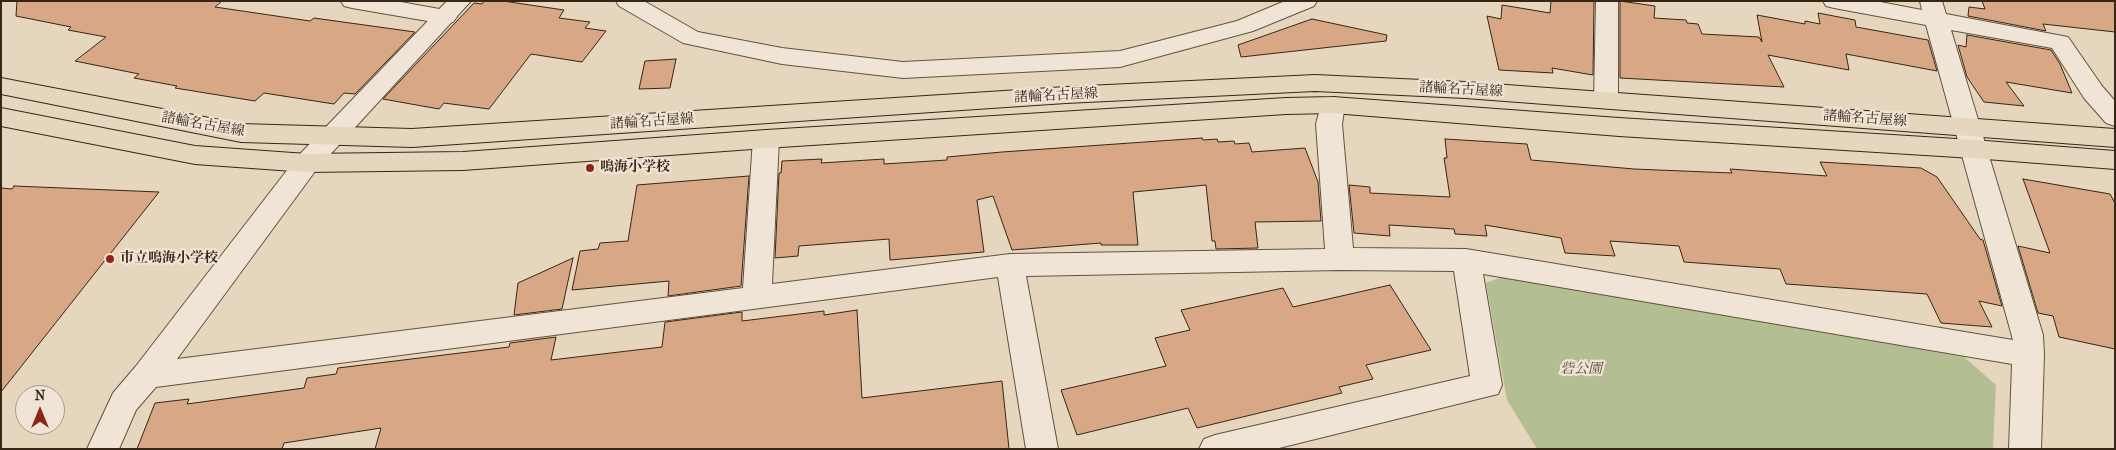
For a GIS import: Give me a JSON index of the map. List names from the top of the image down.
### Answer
{
  "streets": {
    "main road": ["諸輪名古屋線"]
  },
  "parks": ["砦公園"],
  "places": ["鳴海小学校", "市立鳴海小学校"],
  "north": "top"
}
